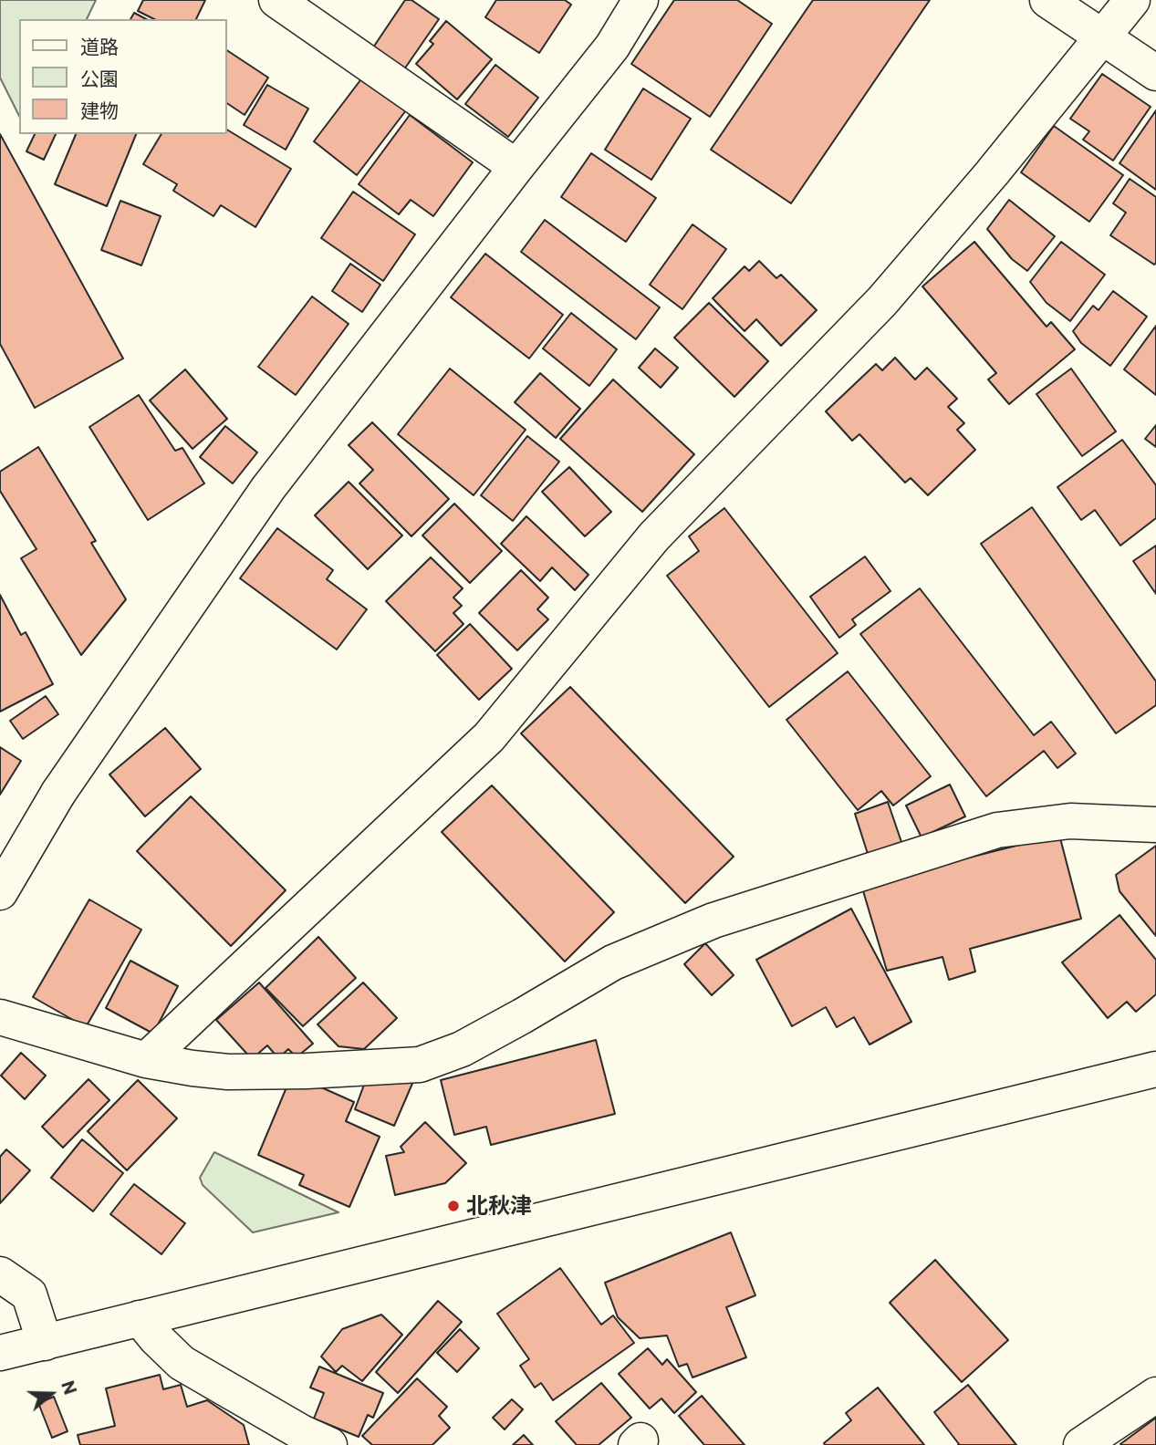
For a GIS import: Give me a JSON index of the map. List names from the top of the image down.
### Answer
{
  "places": ["北秋津"],
  "legend": ["道路", "公園", "建物"],
  "north": "right"
}
